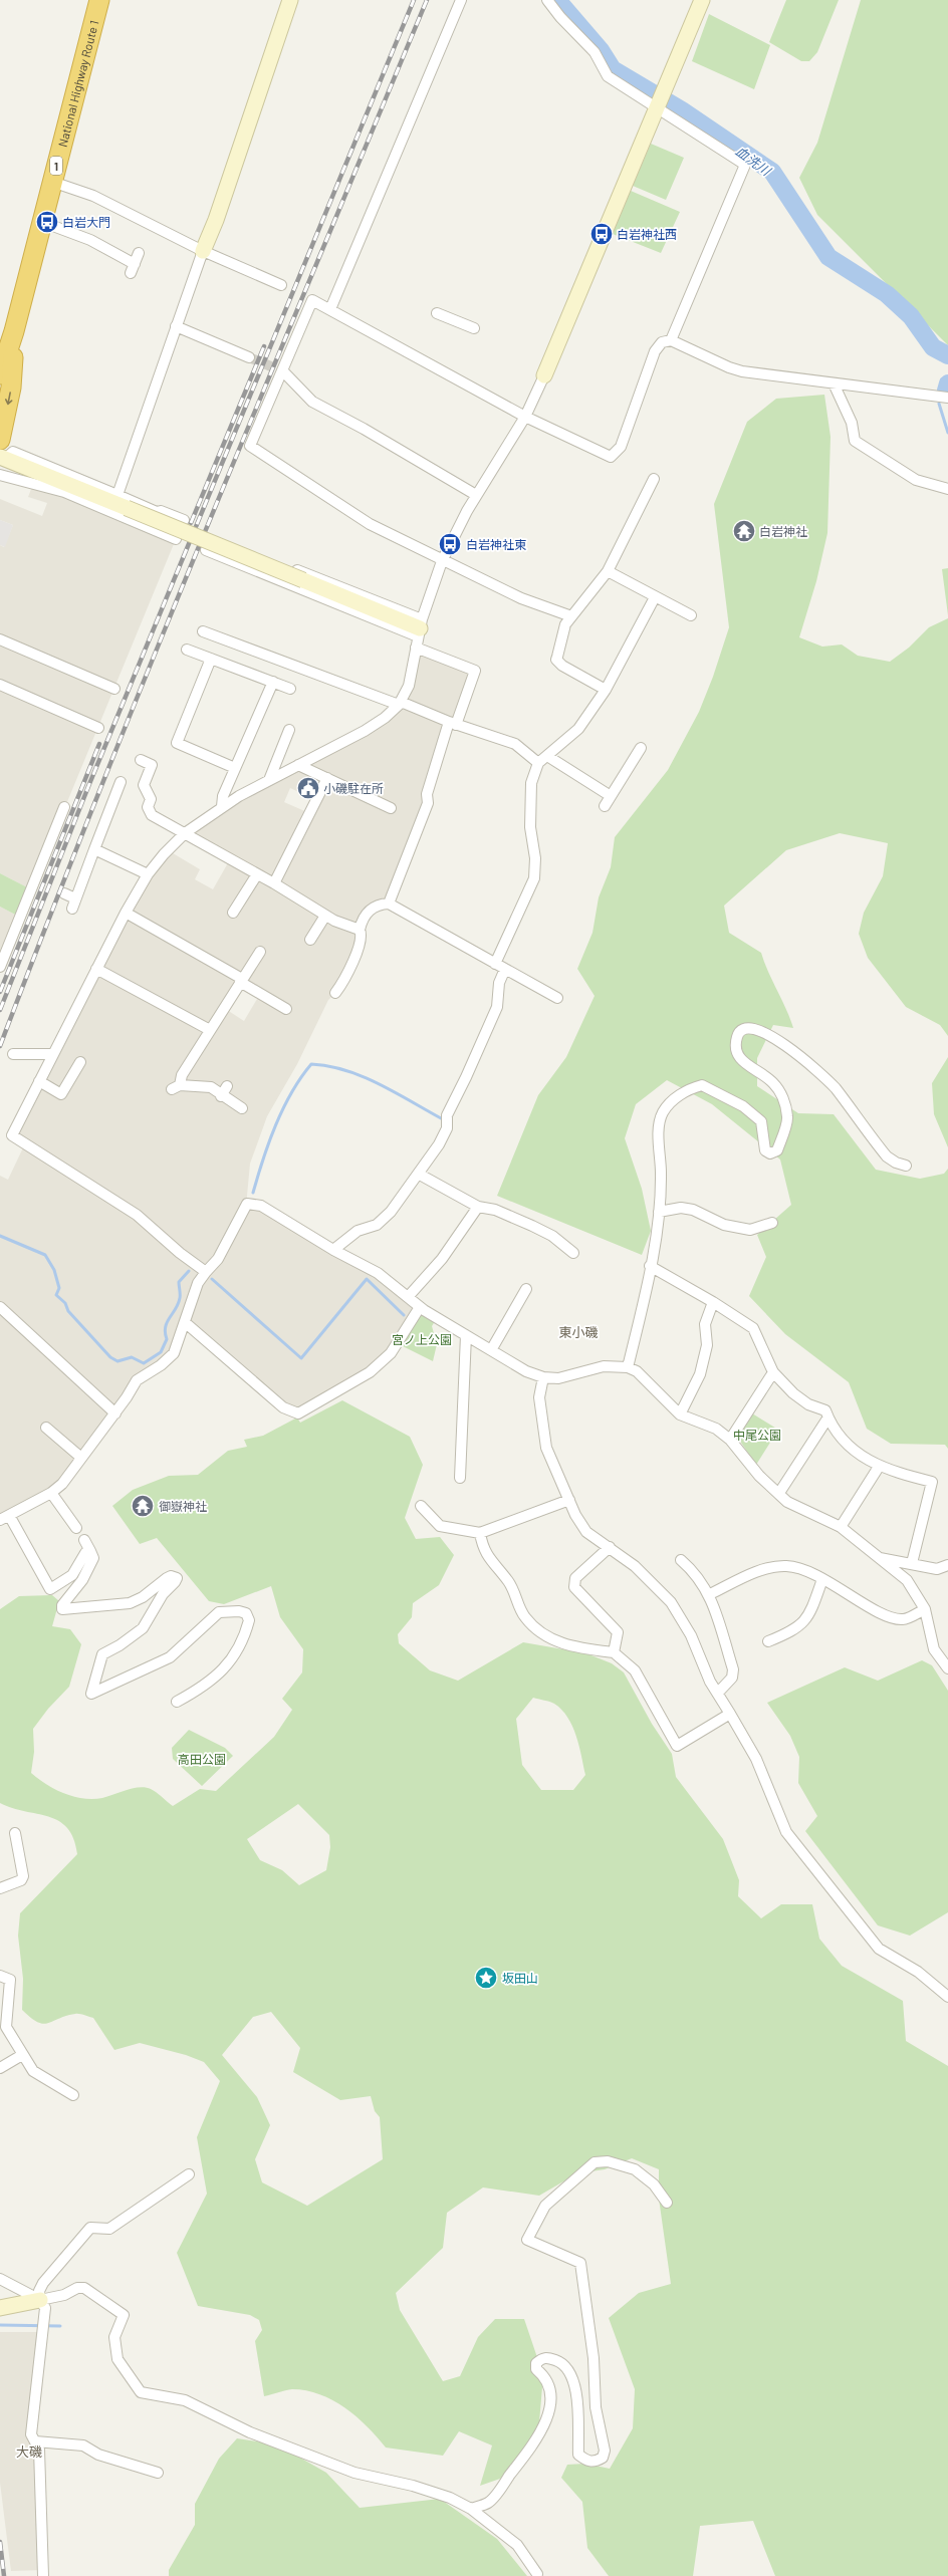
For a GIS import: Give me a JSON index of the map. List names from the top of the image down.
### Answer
{
  "streets": {
    "highway": ["National Highway Route 1", "1"]
  },
  "districts": ["東小磯", "大磯"],
  "water": ["血洗川"],
  "parks": ["宮ノ上公園", "中尾公園", "高田公園"],
  "places": {
    "bus stop": ["白岩大門", "白岩神社西", "白岩神社東"],
    "temple": ["白岩神社", "御嶽神社"],
    "public building": ["小磯駐在所"],
    "place": ["坂田山"]
  }
}
